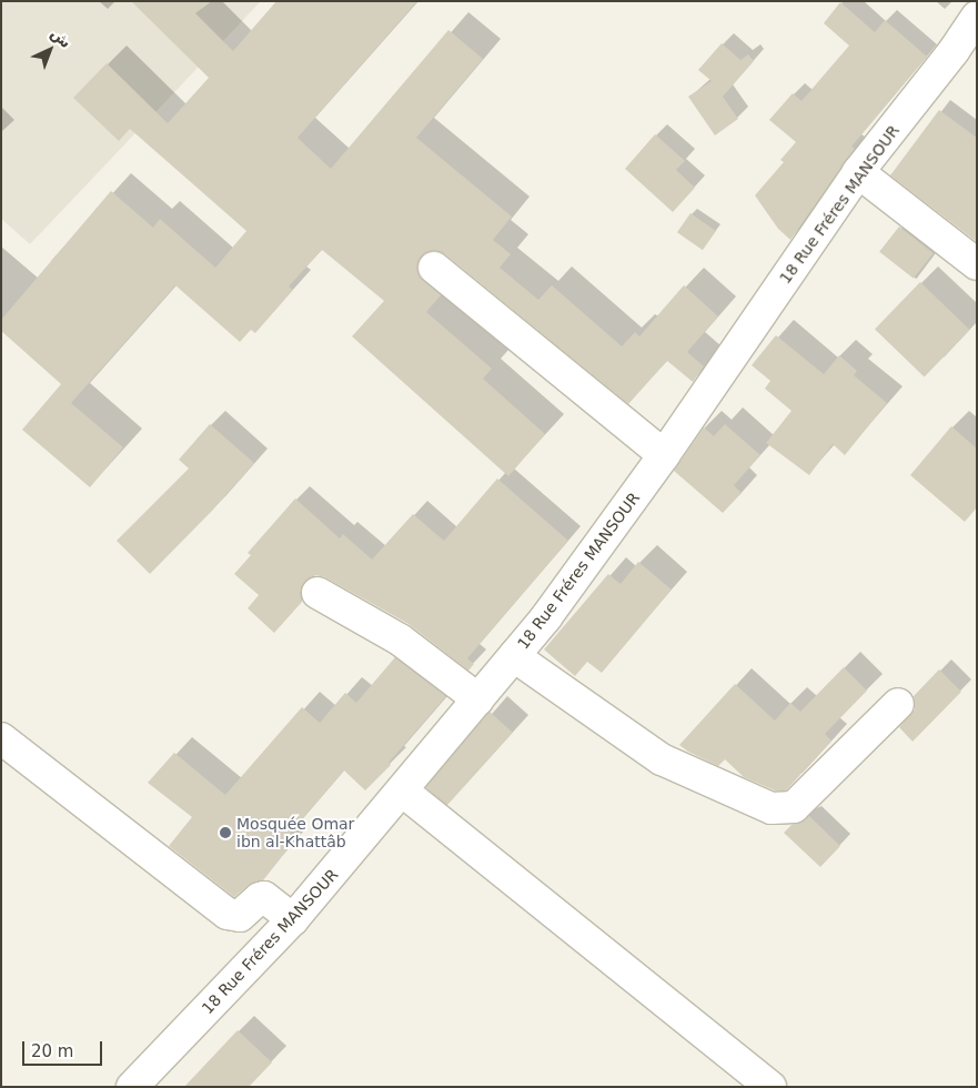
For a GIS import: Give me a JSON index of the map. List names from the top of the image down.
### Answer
{
  "streets": {
    "street": ["18 Rue Fréres MANSOUR"]
  },
  "places": ["Mosquée Omar ibn al-Khattâb"],
  "scale_bar": "20 m",
  "north": "top right"
}
